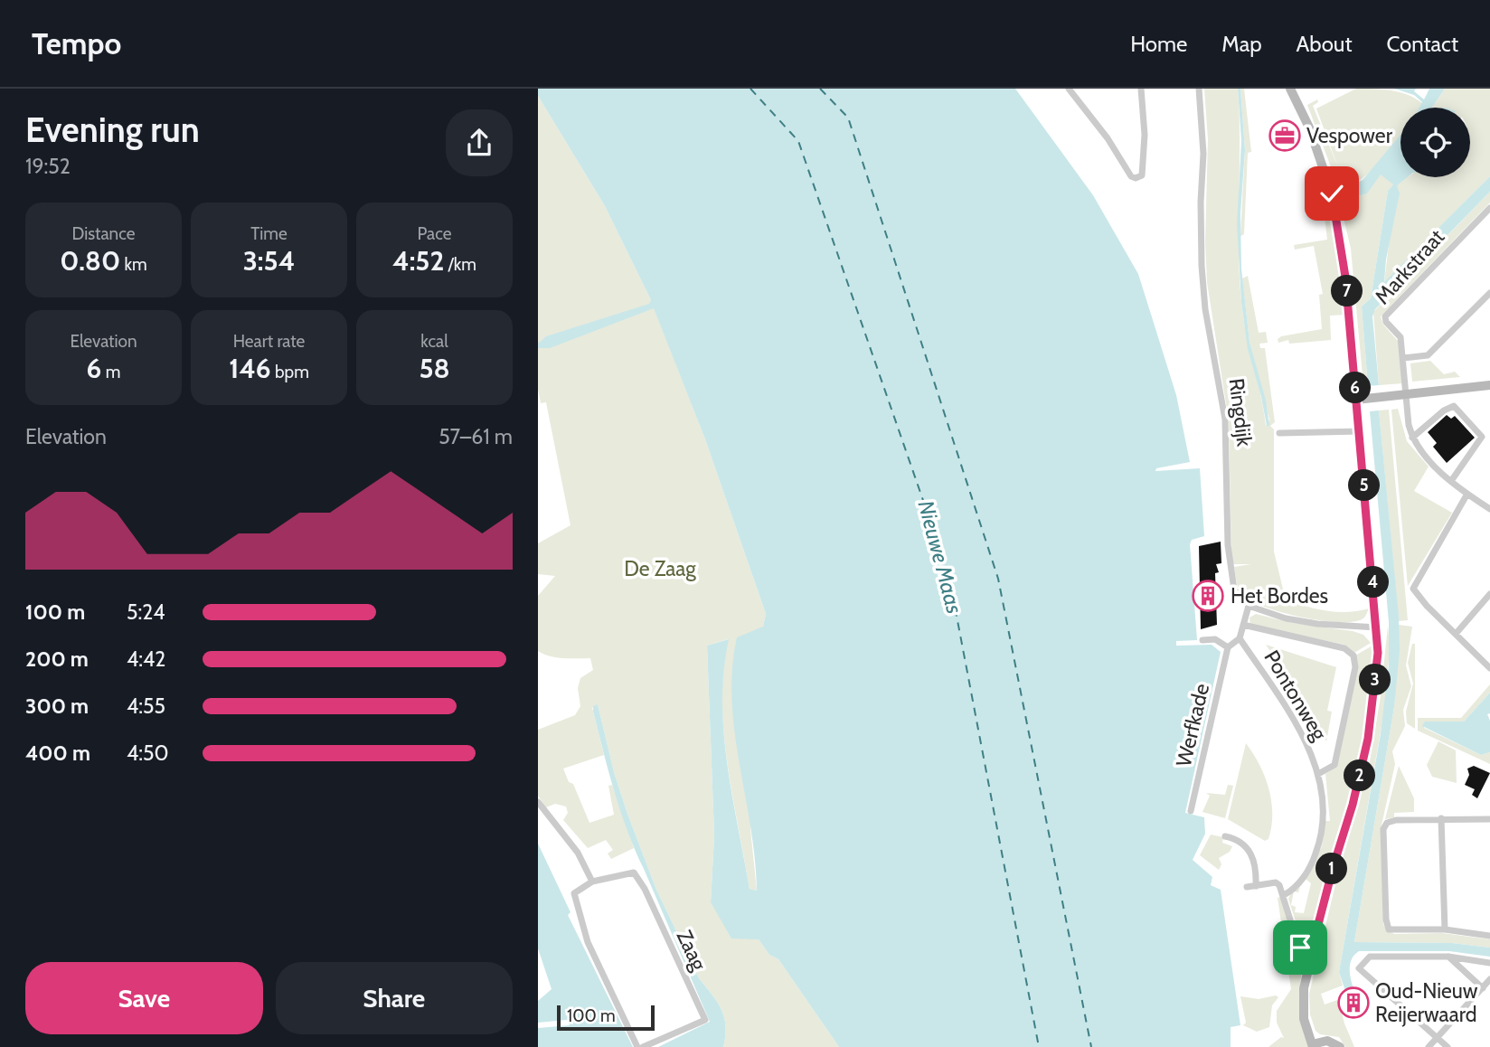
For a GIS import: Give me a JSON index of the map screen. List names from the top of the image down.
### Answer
{
  "streets": {
    "street": [
      "Markstraat",
      "Ringdijk",
      "Pontonweg",
      "Werfkade",
      "Zaag"
    ]
  },
  "water": ["Nieuwe Maas"],
  "parks": ["De Zaag"],
  "places": {
    "office": ["Vespower"],
    "building": ["Het Bordes", "Oud-Nieuw Reijerwaard"]
  },
  "scale_bar": "100 m",
  "page": {
    "header": "Tempo",
    "nav": [
      "Home",
      "Map",
      "About",
      "Contact"
    ],
    "heading": ["Evening run", "19:52"],
    "stats": [
      ["Distance", "0.80 km"],
      ["Time", "3:54"],
      ["Pace", "4:52 /km"],
      ["Elevation", "6 m"],
      ["Heart rate", "146 bpm"],
      ["kcal", "58"]
    ],
    "pins": [
      "7",
      "6",
      "5",
      "4",
      "3",
      "2",
      "1"
    ],
    "chart": ["Elevation", "57–61 m"],
    "list": [
      {
        "name": "100 m",
        "note": "5:24"
      },
      {
        "name": "200 m",
        "note": "4:42"
      },
      {
        "name": "300 m",
        "note": "4:55"
      },
      {
        "name": "400 m",
        "note": "4:50"
      }
    ],
    "buttons": ["Save", "Share"],
    "scale": "100 m"
  }
}
